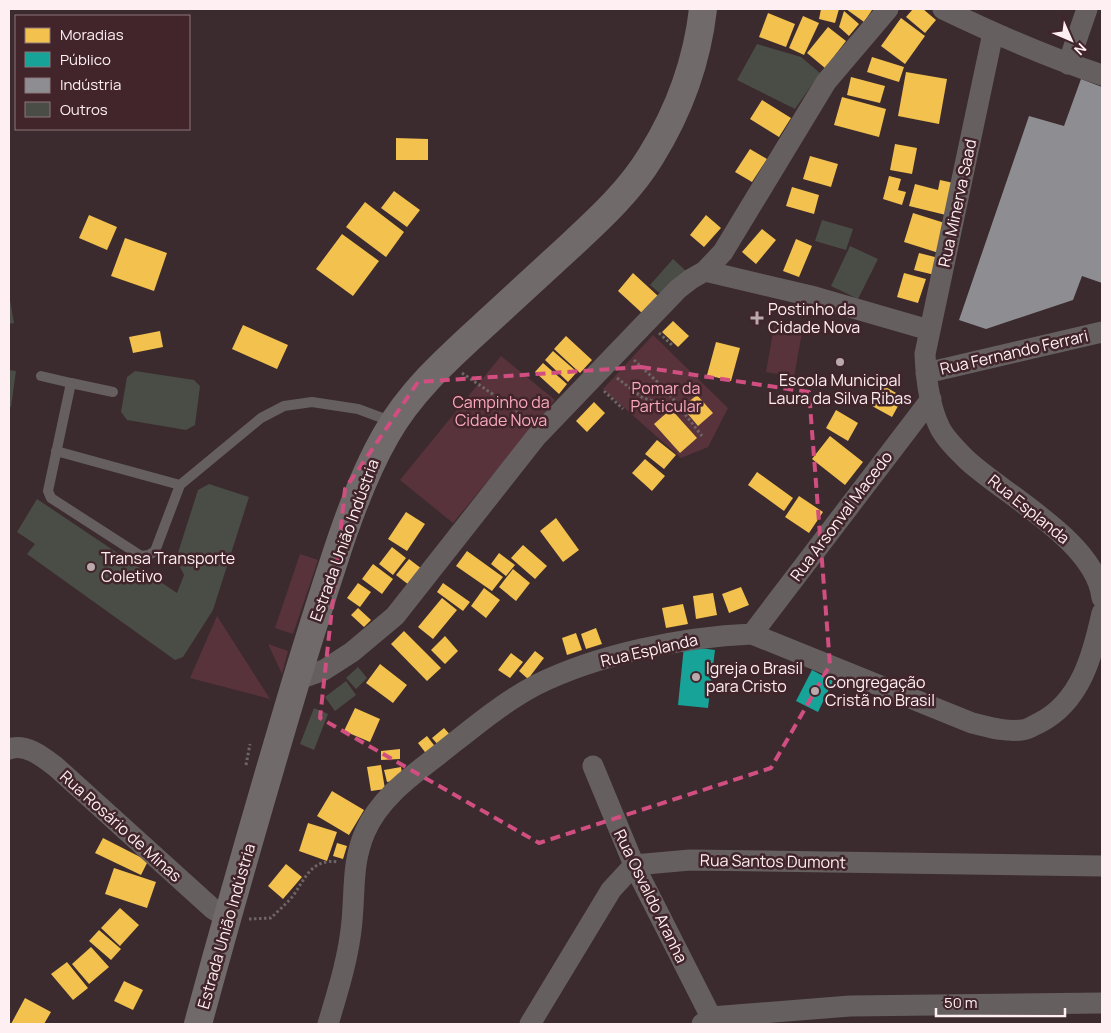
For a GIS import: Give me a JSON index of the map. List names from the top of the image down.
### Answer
{
  "streets": {
    "main road": ["Estrada União Indústria"],
    "street": [
      "Rua Minerva Saad",
      "Rua Fernando Ferrari",
      "Rua Esplanda",
      "Rua Arsonval Macedo",
      "Rua Rosário de Minas",
      "Rua Santos Dumont",
      "Rua Osvaldo Aranha"
    ]
  },
  "crossings": [
    ["Rua Minerva Saad", "Rua Fernando Ferrari"],
    ["Rua Minerva Saad", "Rua Esplanda"],
    ["Rua Fernando Ferrari", "Rua Esplanda"],
    ["Rua Esplanda", "Rua Arsonval Macedo"],
    ["Estrada União Indústria", "Rua Rosário de Minas"],
    ["Rua Santos Dumont", "Rua Osvaldo Aranha"]
  ],
  "parks": ["Pomar da Particular", "Campinho da Cidade Nova"],
  "places": {
    "health": ["Postinho da Cidade Nova"],
    "other": [
      "Escola Municipal Laura da Silva Ribas",
      "Transa Transporte Coletivo",
      "Igreja o Brasil para Cristo",
      "Congregação Cristã no Brasil"
    ]
  },
  "legend": [
    "Moradias",
    "Público",
    "Indústria",
    "Outros"
  ],
  "scale_bar": "50 m",
  "north": "bottom right"
}
